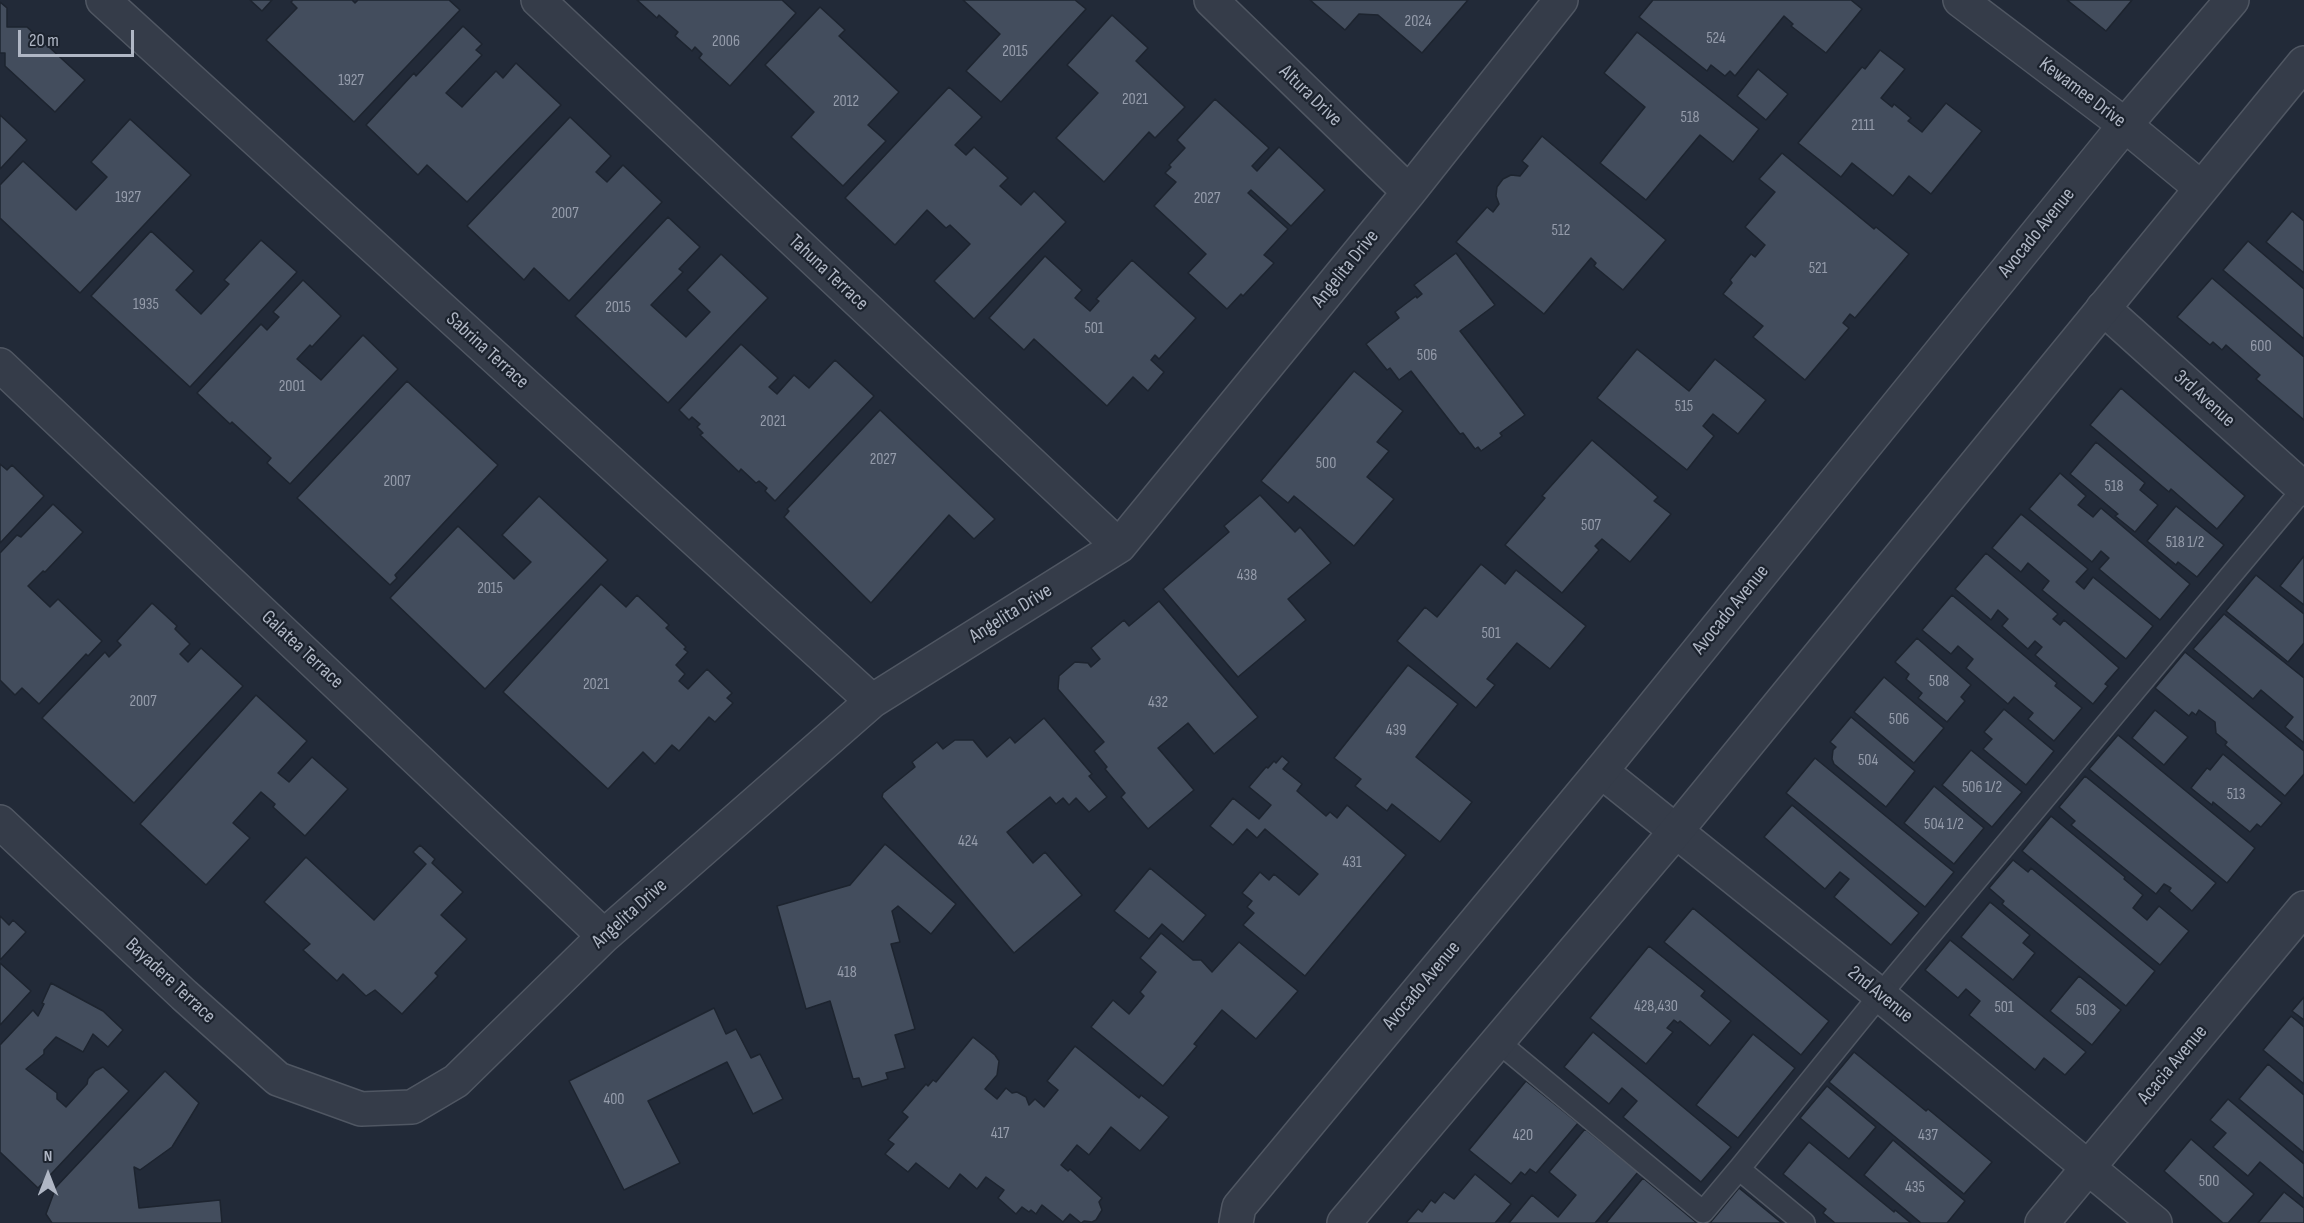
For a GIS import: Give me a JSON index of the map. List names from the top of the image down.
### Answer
{
  "streets": {
    "street": [
      "Kewamee Drive",
      "Altura Drive",
      "Avocado Avenue",
      "Angelita Drive",
      "Tahuna Terrace",
      "Sabrina Terrace",
      "3rd Avenue",
      "Galatea Terrace",
      "Bayadere Terrace",
      "2nd Avenue",
      "Acacia Avenue"
    ]
  },
  "crossings": [
    ["Kewamee Drive", "Avocado Avenue"],
    ["Altura Drive", "Angelita Drive"],
    ["Avocado Avenue", "2nd Avenue"],
    ["Angelita Drive", "Tahuna Terrace"],
    ["Angelita Drive", "Sabrina Terrace"],
    ["Angelita Drive", "Galatea Terrace"],
    ["Angelita Drive", "Bayadere Terrace"],
    ["2nd Avenue", "Acacia Avenue"]
  ],
  "house_numbers": [
    "2024",
    "524",
    "2006",
    "2015",
    "1927",
    "2021",
    "2012",
    "518",
    "2111",
    "1927",
    "2027",
    "2007",
    "512",
    "521",
    "1935",
    "2015",
    "501",
    "600",
    "506",
    "2001",
    "515",
    "2021",
    "2027",
    "500",
    "2007",
    "518",
    "507",
    "518 1/2",
    "438",
    "2015",
    "501",
    "508",
    "2021",
    "2007",
    "432",
    "506",
    "439",
    "504",
    "506 1/2",
    "513",
    "504 1/2",
    "424",
    "431",
    "418",
    "428,430",
    "501",
    "503",
    "400",
    "417",
    "420",
    "437",
    "500",
    "435"
  ],
  "scale_bar": "20 m",
  "north": "top"
}
